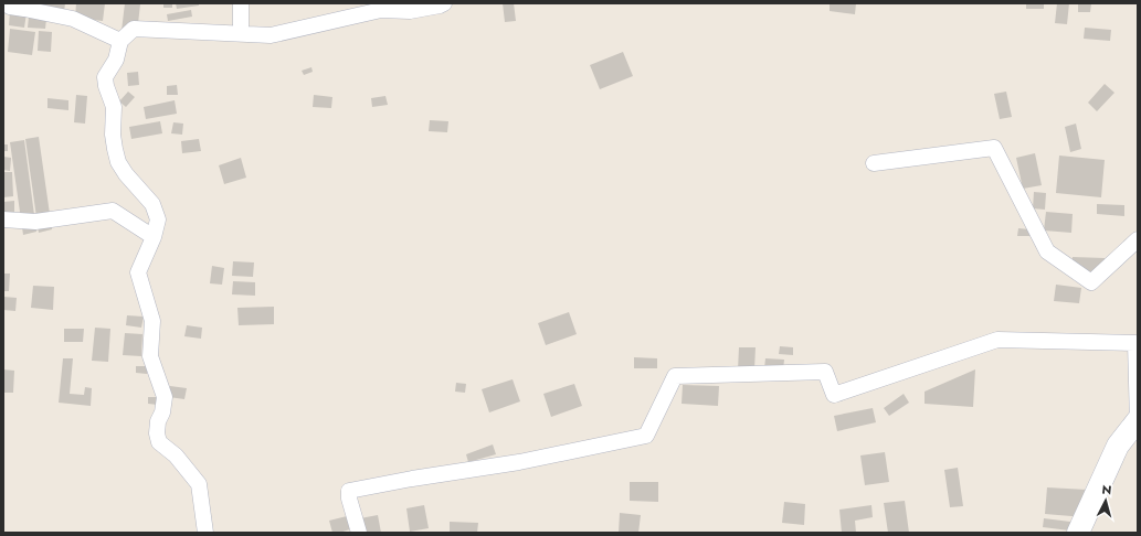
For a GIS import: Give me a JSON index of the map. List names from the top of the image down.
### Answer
{
  "north": "top"
}
